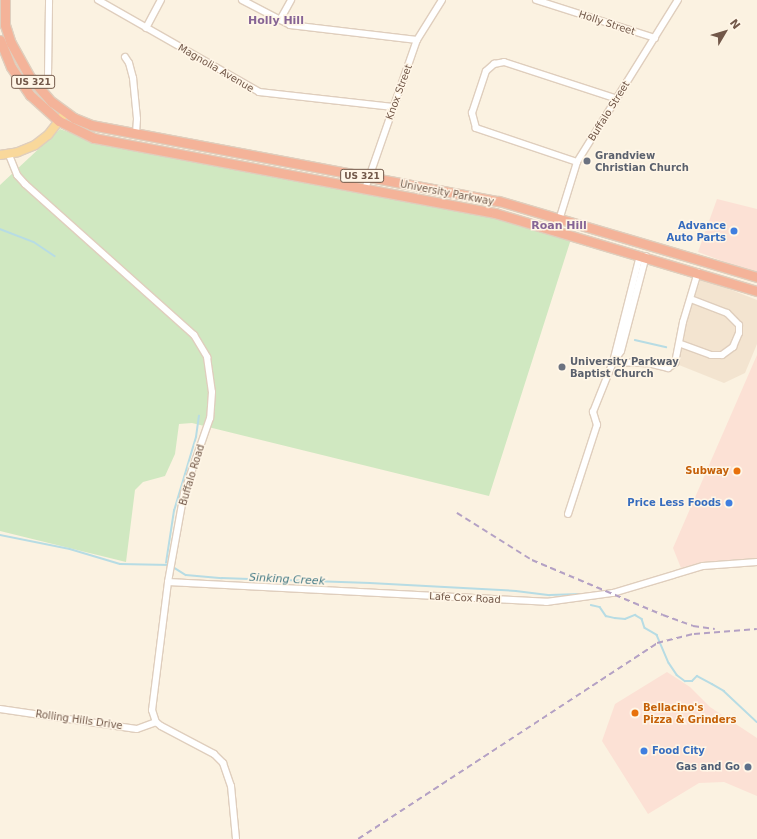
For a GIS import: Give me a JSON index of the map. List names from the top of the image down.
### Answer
{
  "streets": {
    "highway": ["US 321", "University Parkway"],
    "street": [
      "Holly Street",
      "Magnolia Avenue",
      "Knox Street",
      "Buffalo Street",
      "Buffalo Road",
      "Lafe Cox Road",
      "Rolling Hills Drive"
    ]
  },
  "crossings": [
    ["Holly Street", "Buffalo Street"],
    ["Magnolia Avenue", "Knox Street"],
    ["Knox Street", "University Parkway"],
    ["Buffalo Street", "University Parkway"],
    ["Buffalo Road", "Lafe Cox Road"],
    ["Buffalo Road", "Rolling Hills Drive"]
  ],
  "districts": ["Holly Hill", "Roan Hill"],
  "water": ["Sinking Creek"],
  "places": [
    "Grandview Christian Church",
    "Advance Auto Parts",
    "University Parkway Baptist Church",
    "Subway",
    "Price Less Foods",
    "Bellacino's Pizza & Grinders",
    "Food City",
    "Gas and Go"
  ],
  "north": "top right"
}
